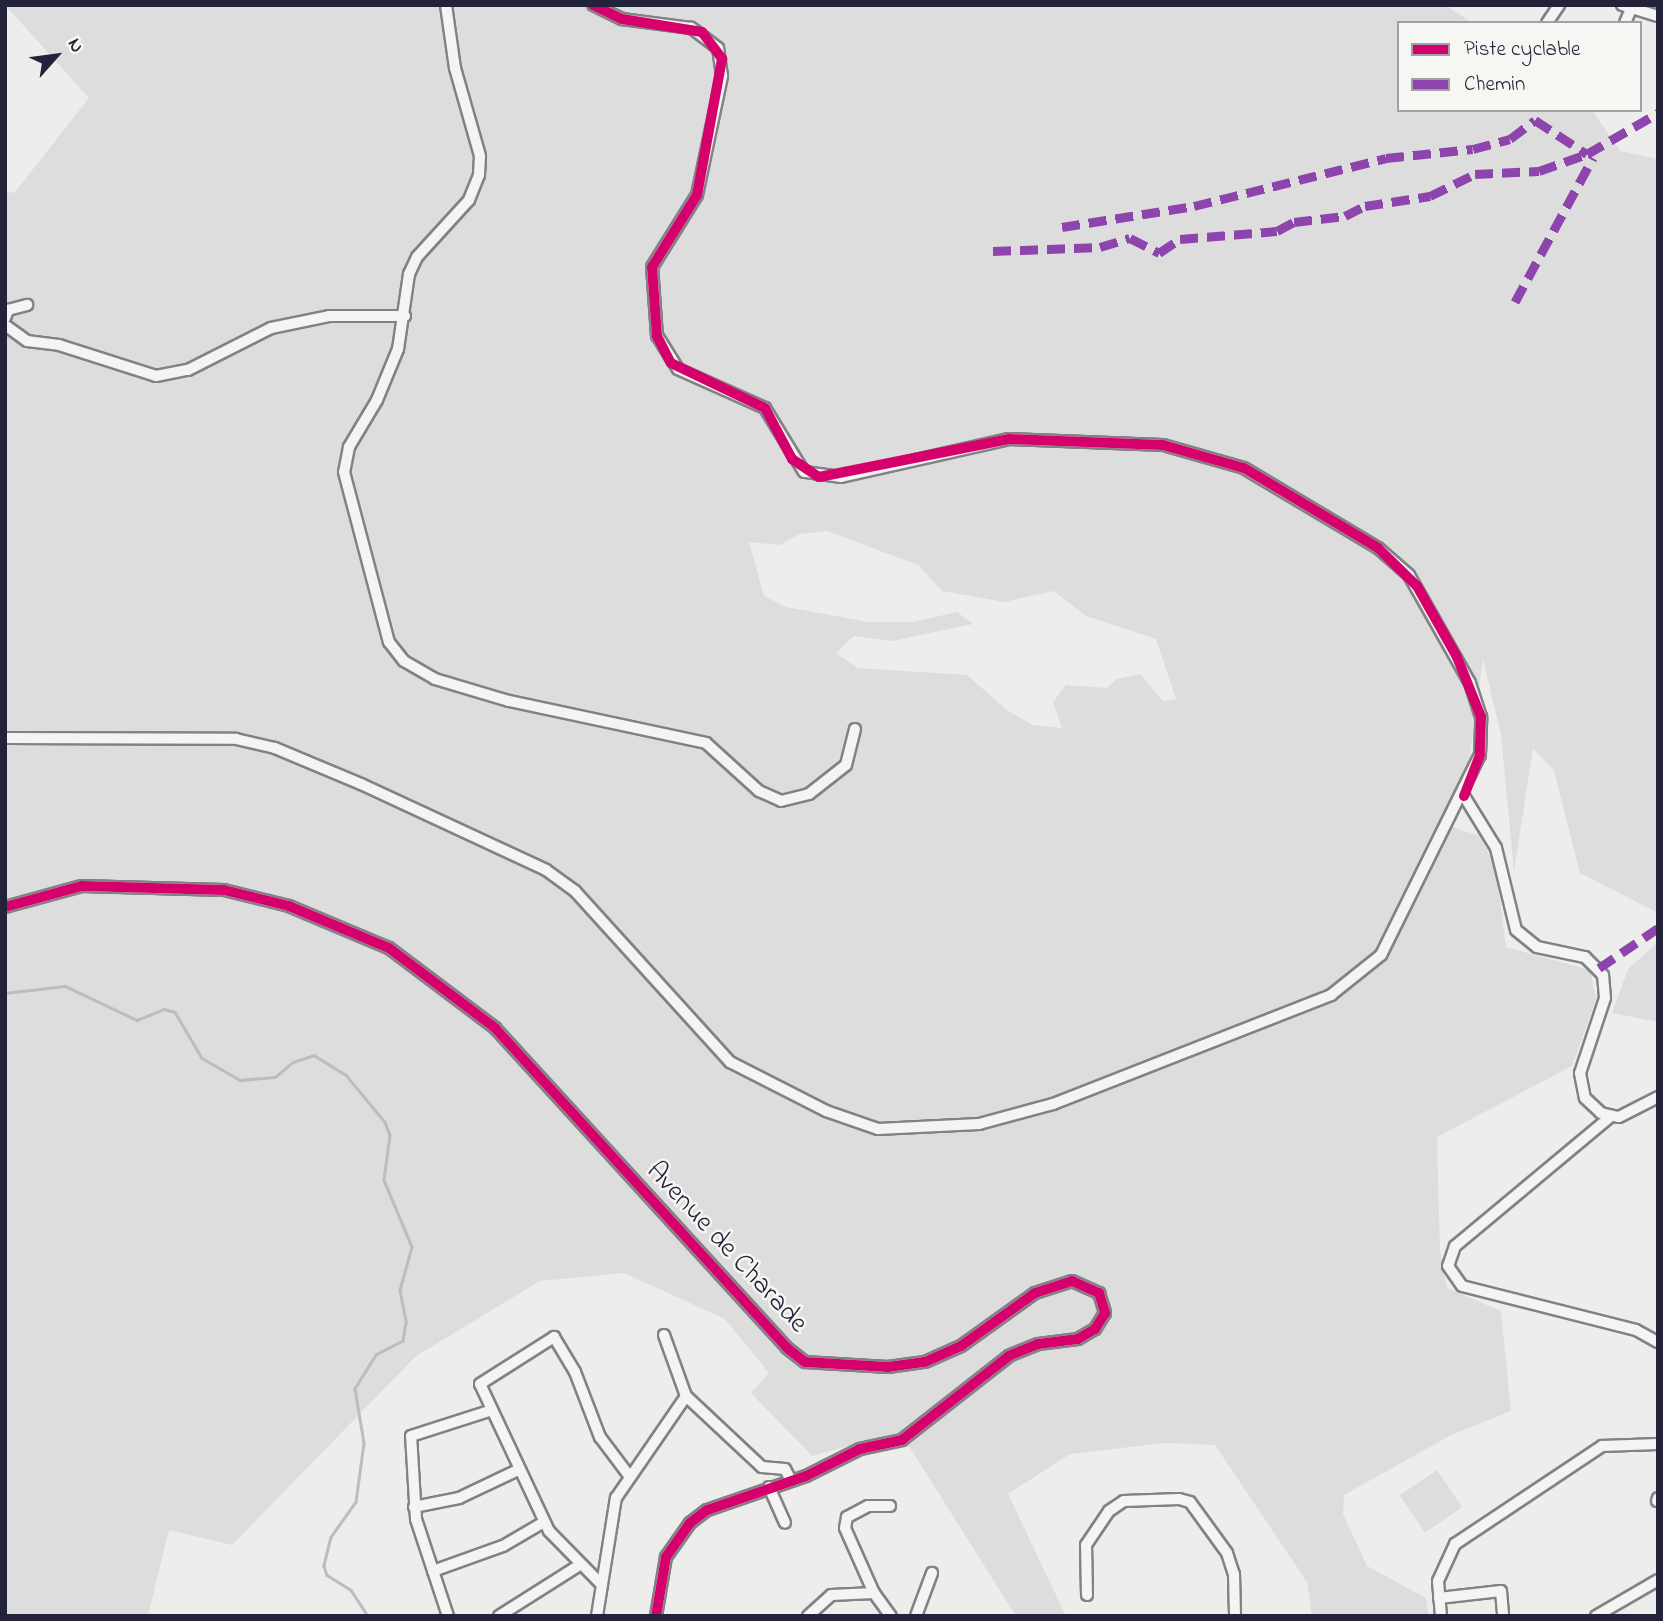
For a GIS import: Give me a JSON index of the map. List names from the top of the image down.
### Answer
{
  "streets": {
    "street": ["Avenue de Charade"]
  },
  "legend": ["Piste cyclable", "Chemin"],
  "north": "top right"
}
